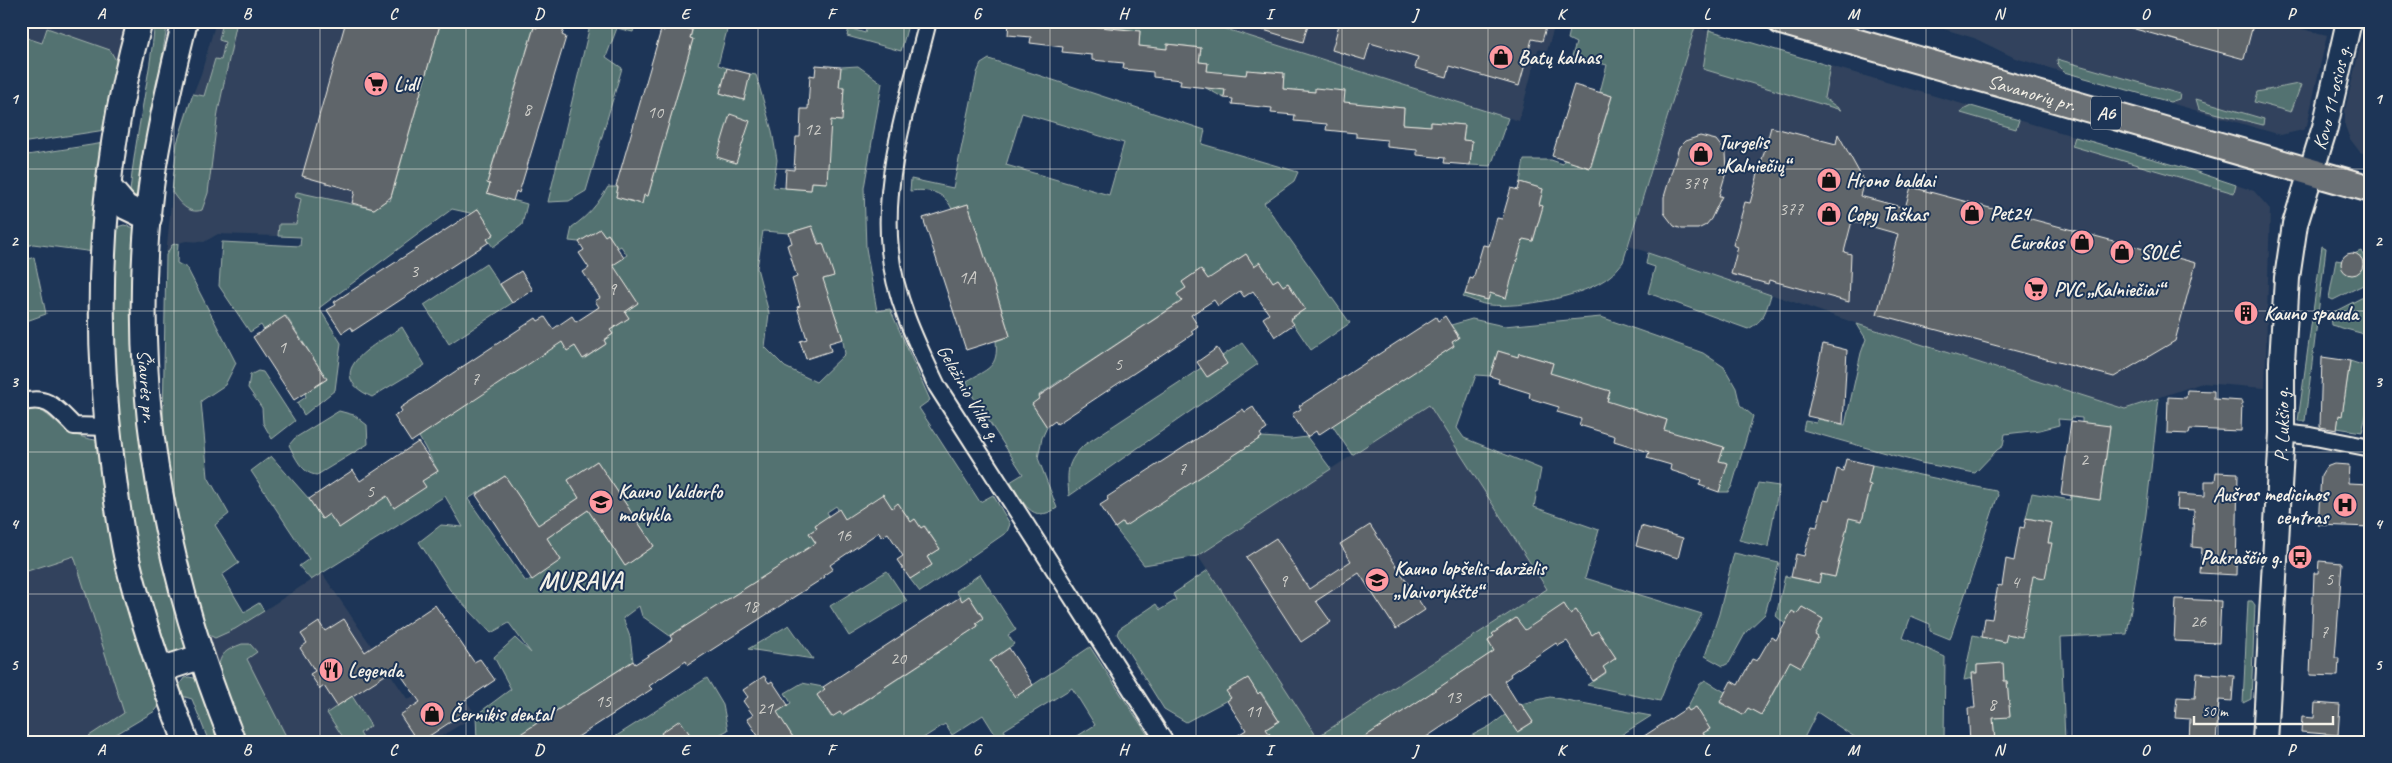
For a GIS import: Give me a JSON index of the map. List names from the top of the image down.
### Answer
{
  "streets": {
    "main road": [
      "Savanorių pr.",
      "Kovo 11-osios g.",
      "A6",
      "Šiaurės pr.",
      "P. Lukšio g."
    ],
    "street": ["Geležinio Vilko g."]
  },
  "crossings": [
    ["Savanorių pr.", "Kovo 11-osios g."],
    ["Savanorių pr.", "P. Lukšio g."],
    ["Kovo 11-osios g.", "P. Lukšio g."]
  ],
  "districts": ["MURAVA"],
  "places": {
    "shop": [
      "Batų kalnas",
      "Turgelis „Kalniečių“",
      "Hrono baldai",
      "Pet24",
      "Copy Taškas",
      "Eurokos",
      "SOLÈ",
      "Černikis dental"
    ],
    "supermarket": ["Lidl", "PVC „Kalniečiai“"],
    "building": ["Kauno spauda"],
    "school or university": ["Kauno Valdorfo mokykla", "Kauno lopšelis-darželis „Vaivorykštė“"],
    "hospital": ["Aušros medicinos centras"],
    "bus stop": ["Pakraščio g."],
    "restaurant": ["Legenda"]
  },
  "house_numbers": [
    "8",
    "10",
    "12",
    "379",
    "377",
    "3",
    "1A",
    "9",
    "1",
    "5",
    "7",
    "2",
    "7",
    "5",
    "16",
    "5",
    "9",
    "4",
    "18",
    "26",
    "7",
    "20",
    "13",
    "15",
    "8",
    "21",
    "11"
  ],
  "scale_bar": "50 m",
  "grid": {
    "columns": [
      "A",
      "B",
      "C",
      "D",
      "E",
      "F",
      "G",
      "H",
      "I",
      "J",
      "K",
      "L",
      "M",
      "N",
      "O",
      "P"
    ],
    "rows": [
      "1",
      "2",
      "3",
      "4",
      "5"
    ]
  }
}
